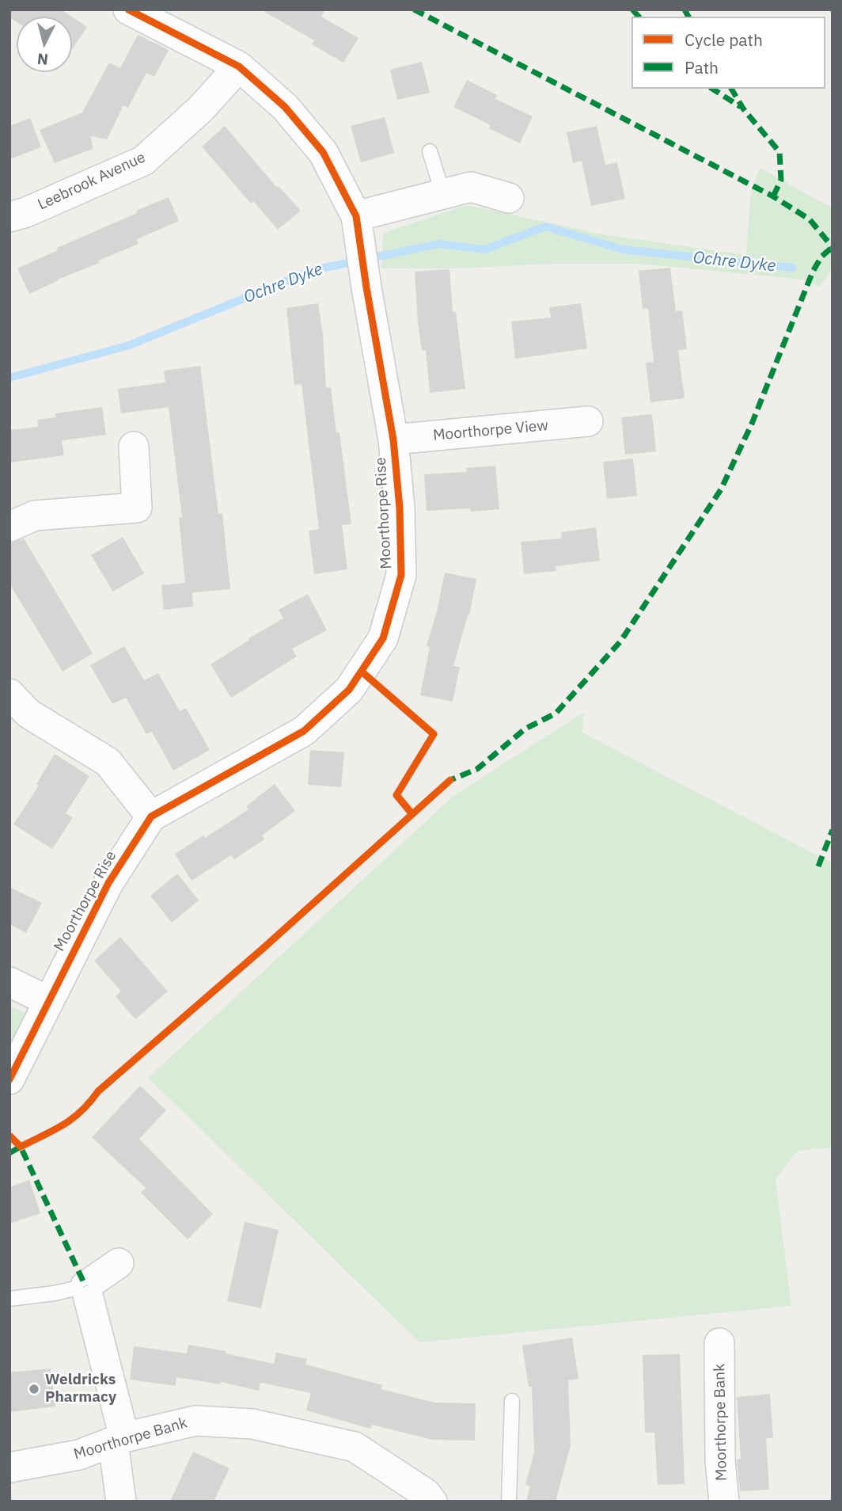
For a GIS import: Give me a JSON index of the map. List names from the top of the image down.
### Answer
{
  "streets": {
    "street": [
      "Leebrook Avenue",
      "Moorthorpe View",
      "Moorthorpe Rise",
      "Moorthorpe Bank"
    ]
  },
  "crossings": [
    ["Leebrook Avenue", "Moorthorpe Rise"],
    ["Moorthorpe View", "Moorthorpe Rise"]
  ],
  "water": ["Ochre Dyke"],
  "places": ["Weldricks Pharmacy"],
  "legend": ["Cycle path", "Path"],
  "north": "bottom"
}
